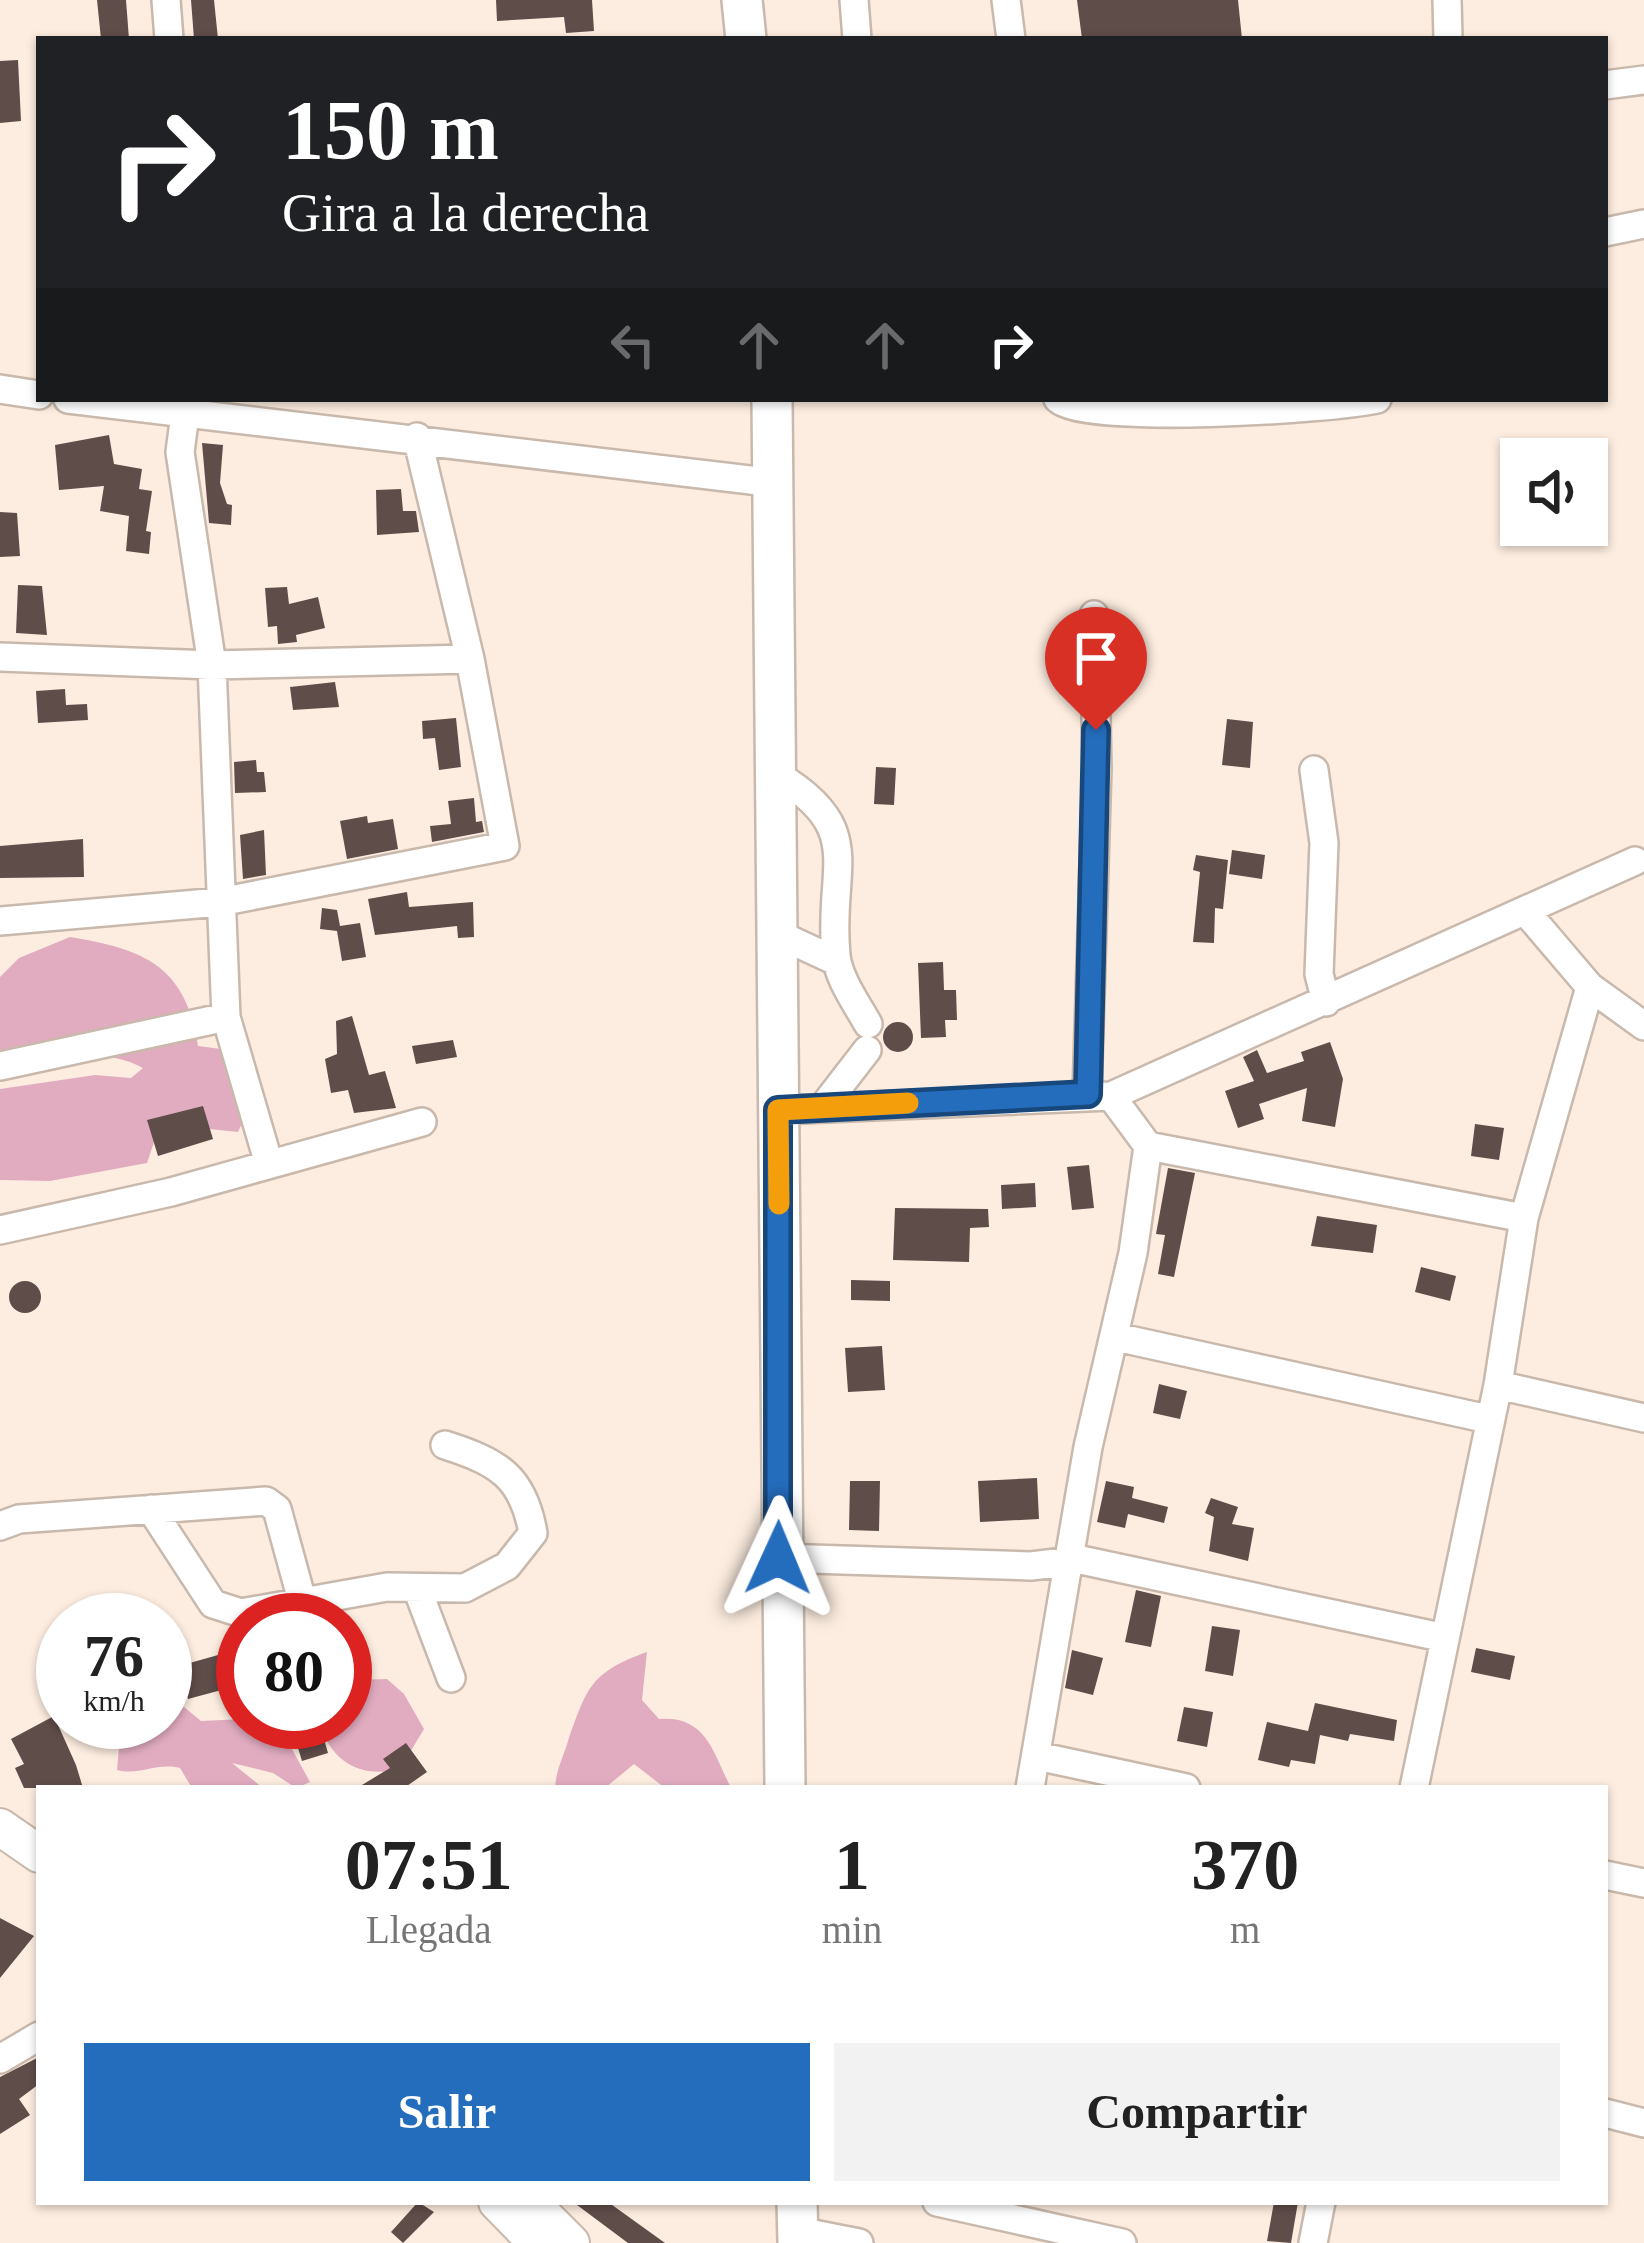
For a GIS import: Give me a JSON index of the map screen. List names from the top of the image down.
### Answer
{
  "page": {
    "turn": ["150 m", "Gira a la derecha"],
    "speed": "76 km/h",
    "limit": "80",
    "eta": [
      "07:51",
      "Llegada",
      "1",
      "min",
      "370",
      "m"
    ],
    "buttons": ["Salir", "Compartir"]
  }
}
